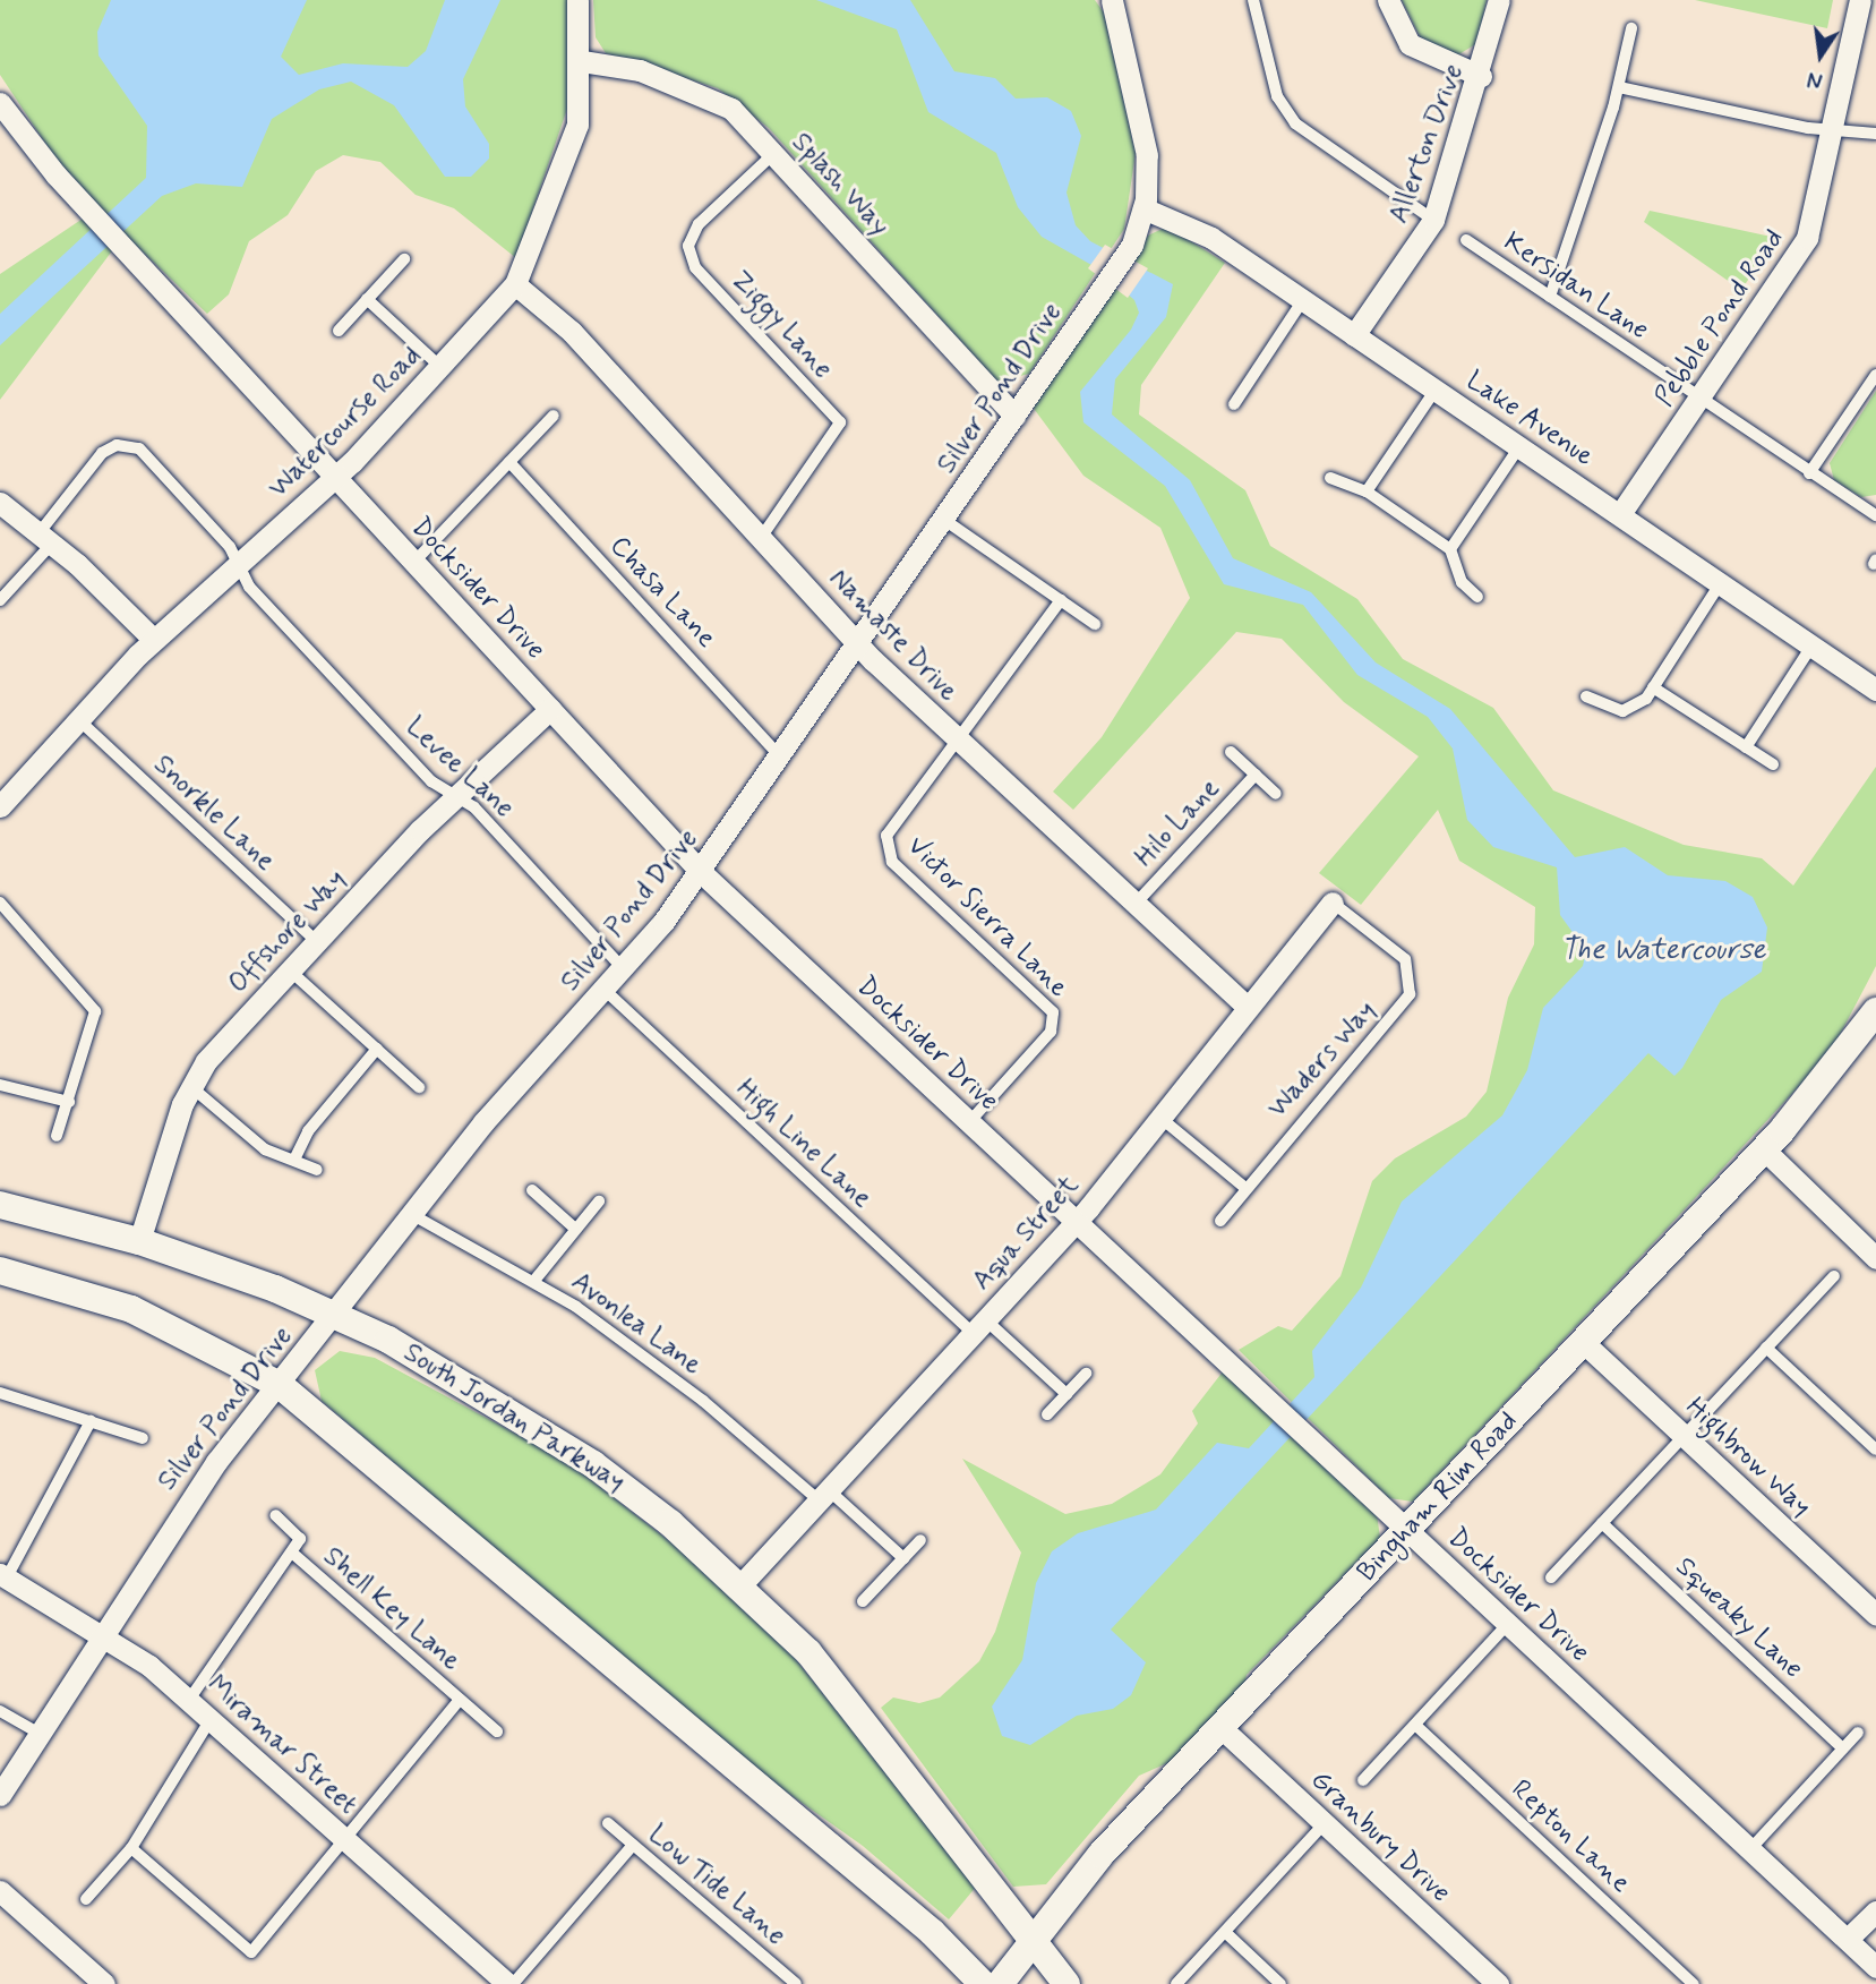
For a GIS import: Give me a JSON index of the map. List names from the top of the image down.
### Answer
{
  "streets": {
    "street": [
      "Allerton Drive",
      "Splash Way",
      "Pebble Pond Road",
      "Silver Pond Drive",
      "Lake Avenue",
      "Watercourse Road",
      "Docksider Drive",
      "Namaste Drive",
      "Offshore Way",
      "Aqua Street",
      "South Jordan Parkway",
      "Highbrow Way",
      "Bingham Rim Road",
      "Miramar Street",
      "Granbury Drive"
    ],
    "lane": [
      "Kersidan Lane",
      "Ziggy Lane",
      "Chasa Lane",
      "Levee Lane",
      "Snorkle Lane",
      "Hilo Lane",
      "Victor Sierra Lane",
      "Waders Way",
      "High Line Lane",
      "Avonlea Lane",
      "Shell Key Lane",
      "Squeaky Lane",
      "Repton Lane",
      "Low Tide Lane"
    ]
  },
  "crossings": [
    ["Allerton Drive", "Lake Avenue"],
    ["Splash Way", "Ziggy Lane"],
    ["Splash Way", "Silver Pond Drive"],
    ["Splash Way", "Watercourse Road"],
    ["Kersidan Lane", "Pebble Pond Road"],
    ["Pebble Pond Road", "Lake Avenue"],
    ["Ziggy Lane", "Namaste Drive"],
    ["Silver Pond Drive", "Lake Avenue"],
    ["Silver Pond Drive", "Docksider Drive"],
    ["Silver Pond Drive", "Chasa Lane"],
    ["Silver Pond Drive", "Namaste Drive"],
    ["Silver Pond Drive", "Levee Lane"],
    ["Silver Pond Drive", "High Line Lane"],
    ["Silver Pond Drive", "Avonlea Lane"],
    ["Silver Pond Drive", "South Jordan Parkway"],
    ["Silver Pond Drive", "Miramar Street"],
    ["Watercourse Road", "Docksider Drive"],
    ["Watercourse Road", "Namaste Drive"],
    ["Watercourse Road", "Levee Lane"],
    ["Watercourse Road", "Snorkle Lane"],
    ["Docksider Drive", "Victor Sierra Lane"],
    ["Docksider Drive", "Offshore Way"],
    ["Docksider Drive", "Aqua Street"],
    ["Docksider Drive", "Bingham Rim Road"],
    ["Namaste Drive", "Hilo Lane"],
    ["Namaste Drive", "Victor Sierra Lane"],
    ["Namaste Drive", "Aqua Street"],
    ["Levee Lane", "Offshore Way"],
    ["Snorkle Lane", "Offshore Way"],
    ["Offshore Way", "South Jordan Parkway"],
    ["Waders Way", "Aqua Street"],
    ["High Line Lane", "Aqua Street"],
    ["Aqua Street", "Avonlea Lane"],
    ["Aqua Street", "South Jordan Parkway"],
    ["South Jordan Parkway", "Bingham Rim Road"],
    ["Highbrow Way", "Bingham Rim Road"],
    ["Bingham Rim Road", "Granbury Drive"],
    ["Shell Key Lane", "Miramar Street"]
  ],
  "water": ["The Watercourse"],
  "north": "bottom"
}
